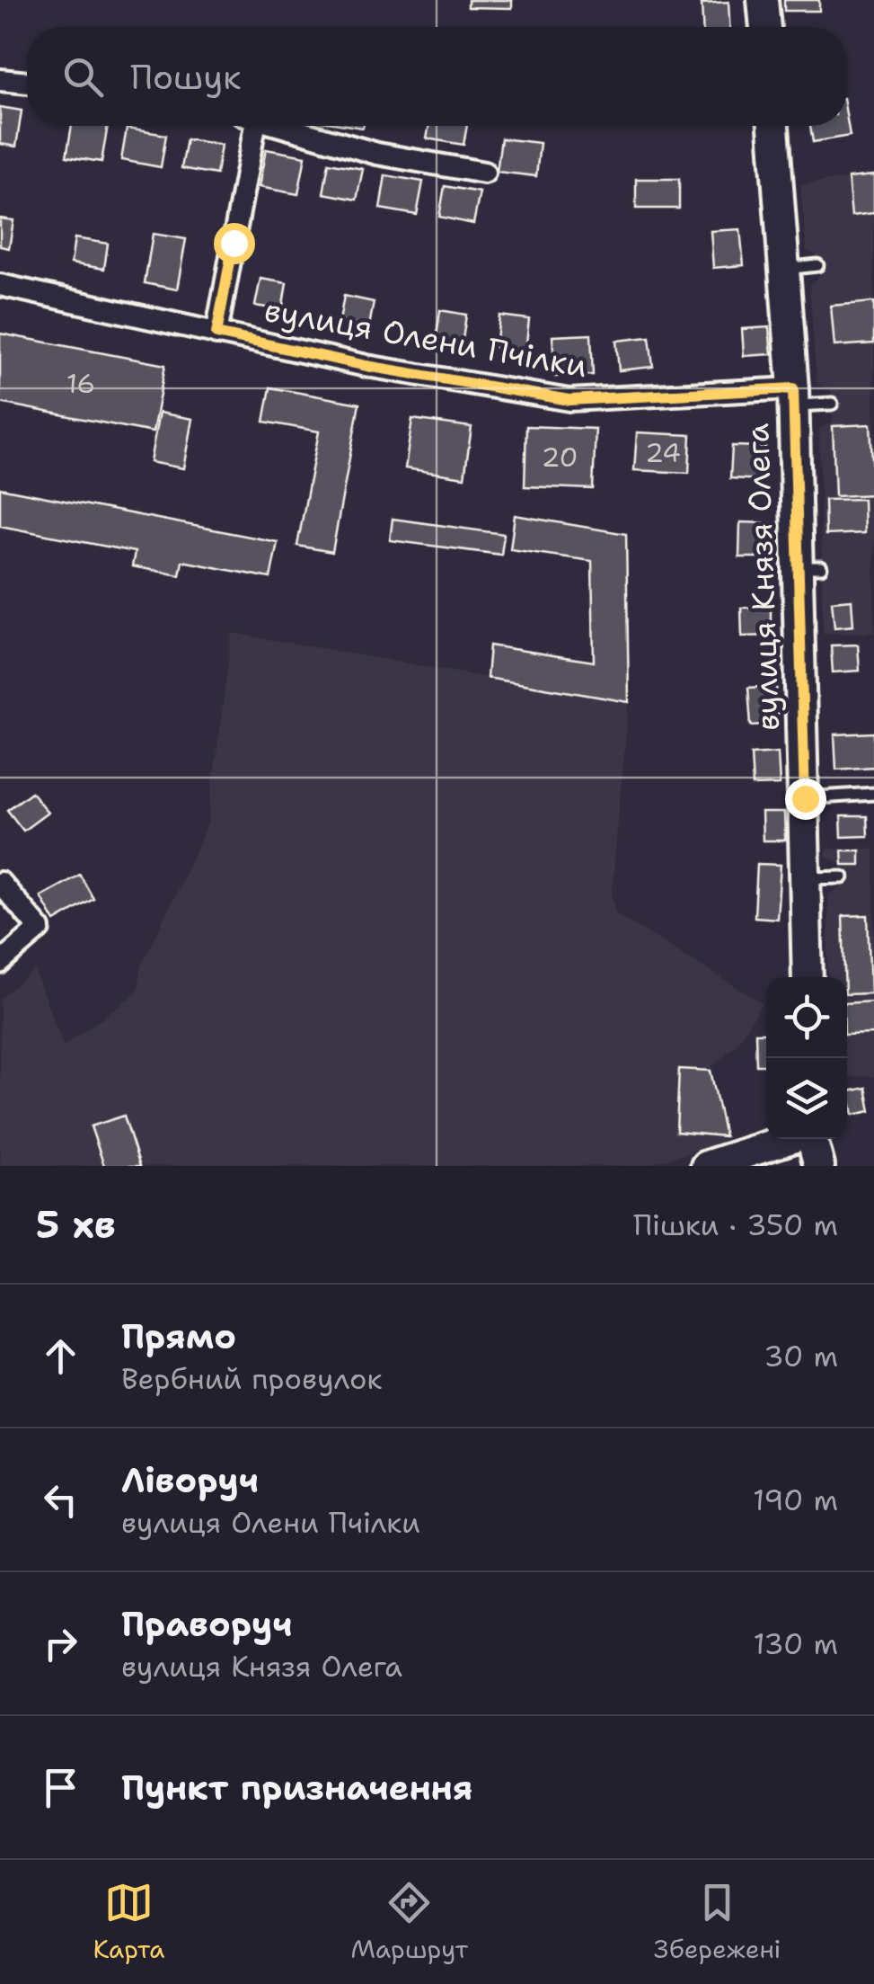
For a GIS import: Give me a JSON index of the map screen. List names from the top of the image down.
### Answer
{
  "streets": {
    "street": ["вулиця Олени Пчілки", "вулиця Князя Олега"]
  },
  "crossings": [
    ["вулиця Олени Пчілки", "вулиця Князя Олега"]
  ],
  "house_numbers": ["16", "24", "20"],
  "page": {
    "search": "Пошук",
    "heading": ["5 хв", "Пішки · 350 m"],
    "list": [
      ["Прямо", "Вербний провулок", "30 m"],
      ["Ліворуч", "вулиця Олени Пчілки", "190 m"],
      ["Праворуч", "вулиця Князя Олега", "130 m"],
      "Пункт призначення"
    ],
    "nav": ["Карта", "Маршрут", "Збережені"]
  }
}
